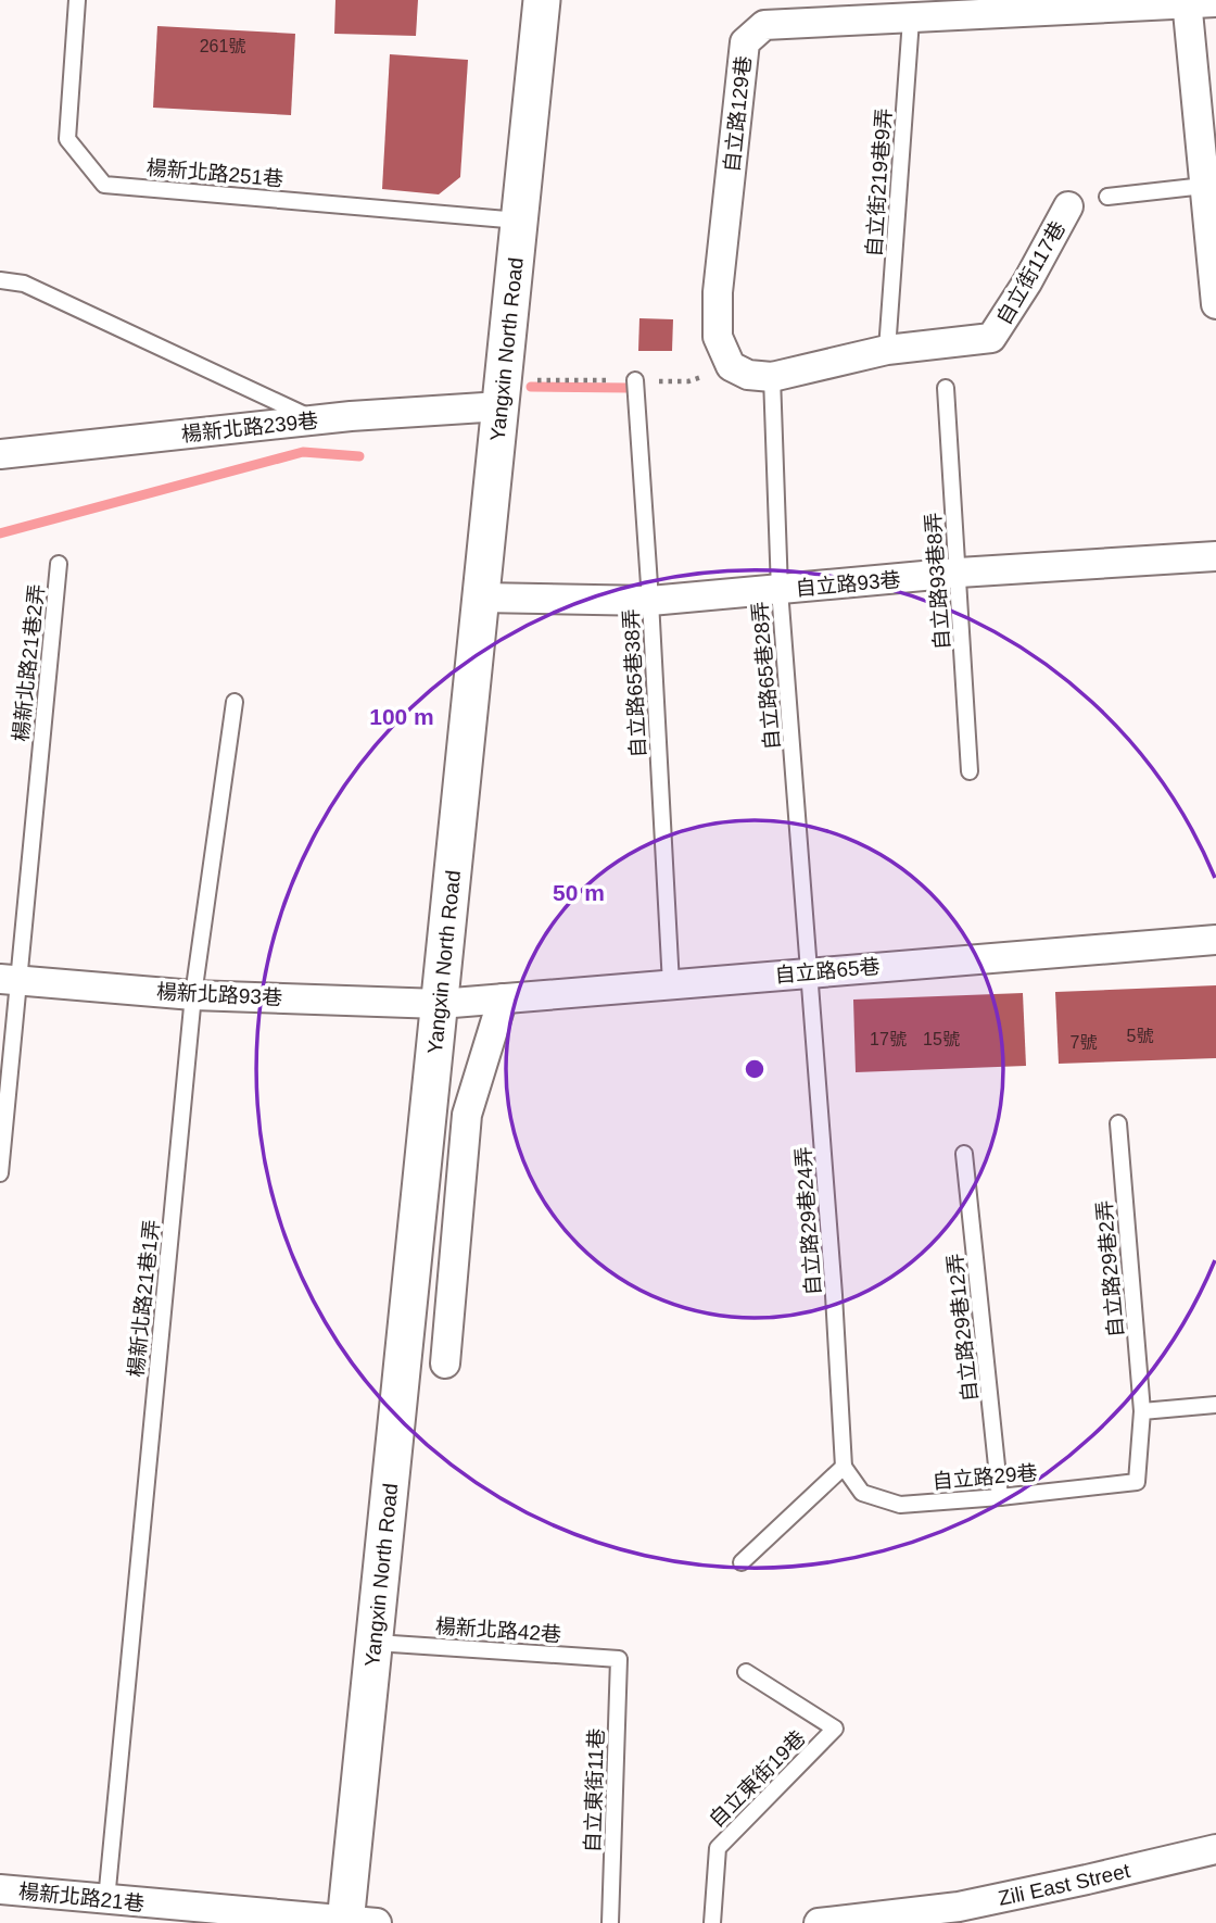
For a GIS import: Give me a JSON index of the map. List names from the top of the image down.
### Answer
{
  "streets": {
    "street": [
      "自立路129巷",
      "自立街117巷",
      "Yangxin North Road",
      "楊新北路239巷",
      "自立路93巷",
      "自立路65巷",
      "楊新北路93巷",
      "Zili East Street",
      "楊新北路21巷"
    ],
    "lane": [
      "楊新北路251巷",
      "自立街219巷9弄",
      "自立路93巷8弄",
      "楊新北路21巷2弄",
      "自立路65巷28弄",
      "自立路65巷38弄",
      "自立路29巷24弄",
      "自立路29巷2弄",
      "楊新北路21巷1弄",
      "自立路29巷12弄",
      "自立路29巷",
      "楊新北路42巷",
      "自立東街19巷",
      "自立東街11巷"
    ]
  },
  "crossings": [
    ["自立路129巷", "自立街219巷9弄"],
    ["自立路129巷", "自立街117巷"],
    ["自立路129巷", "自立路65巷28弄"],
    ["楊新北路251巷", "Yangxin North Road"],
    ["Yangxin North Road", "楊新北路239巷"],
    ["Yangxin North Road", "自立路93巷"],
    ["Yangxin North Road", "自立路65巷"],
    ["Yangxin North Road", "楊新北路93巷"],
    ["Yangxin North Road", "楊新北路42巷"],
    ["Yangxin North Road", "楊新北路21巷"],
    ["自立路93巷8弄", "自立路93巷"],
    ["自立路93巷", "自立路65巷28弄"],
    ["自立路93巷", "自立路65巷38弄"],
    ["楊新北路21巷2弄", "楊新北路93巷"],
    ["自立路65巷28弄", "自立路65巷"],
    ["自立路65巷28弄", "自立路29巷24弄"],
    ["自立路65巷38弄", "自立路65巷"],
    ["自立路65巷", "楊新北路93巷"],
    ["自立路65巷", "自立路29巷24弄"],
    ["楊新北路93巷", "楊新北路21巷1弄"],
    ["自立路29巷24弄", "自立路29巷"],
    ["自立路29巷2弄", "自立路29巷"],
    ["楊新北路21巷1弄", "楊新北路21巷"],
    ["自立路29巷12弄", "自立路29巷"],
    ["楊新北路42巷", "自立東街11巷"]
  ],
  "house_numbers": [
    "261號",
    "5號",
    "17號",
    "15號",
    "7號"
  ],
  "rings": ["100 m", "50 m"]
}
